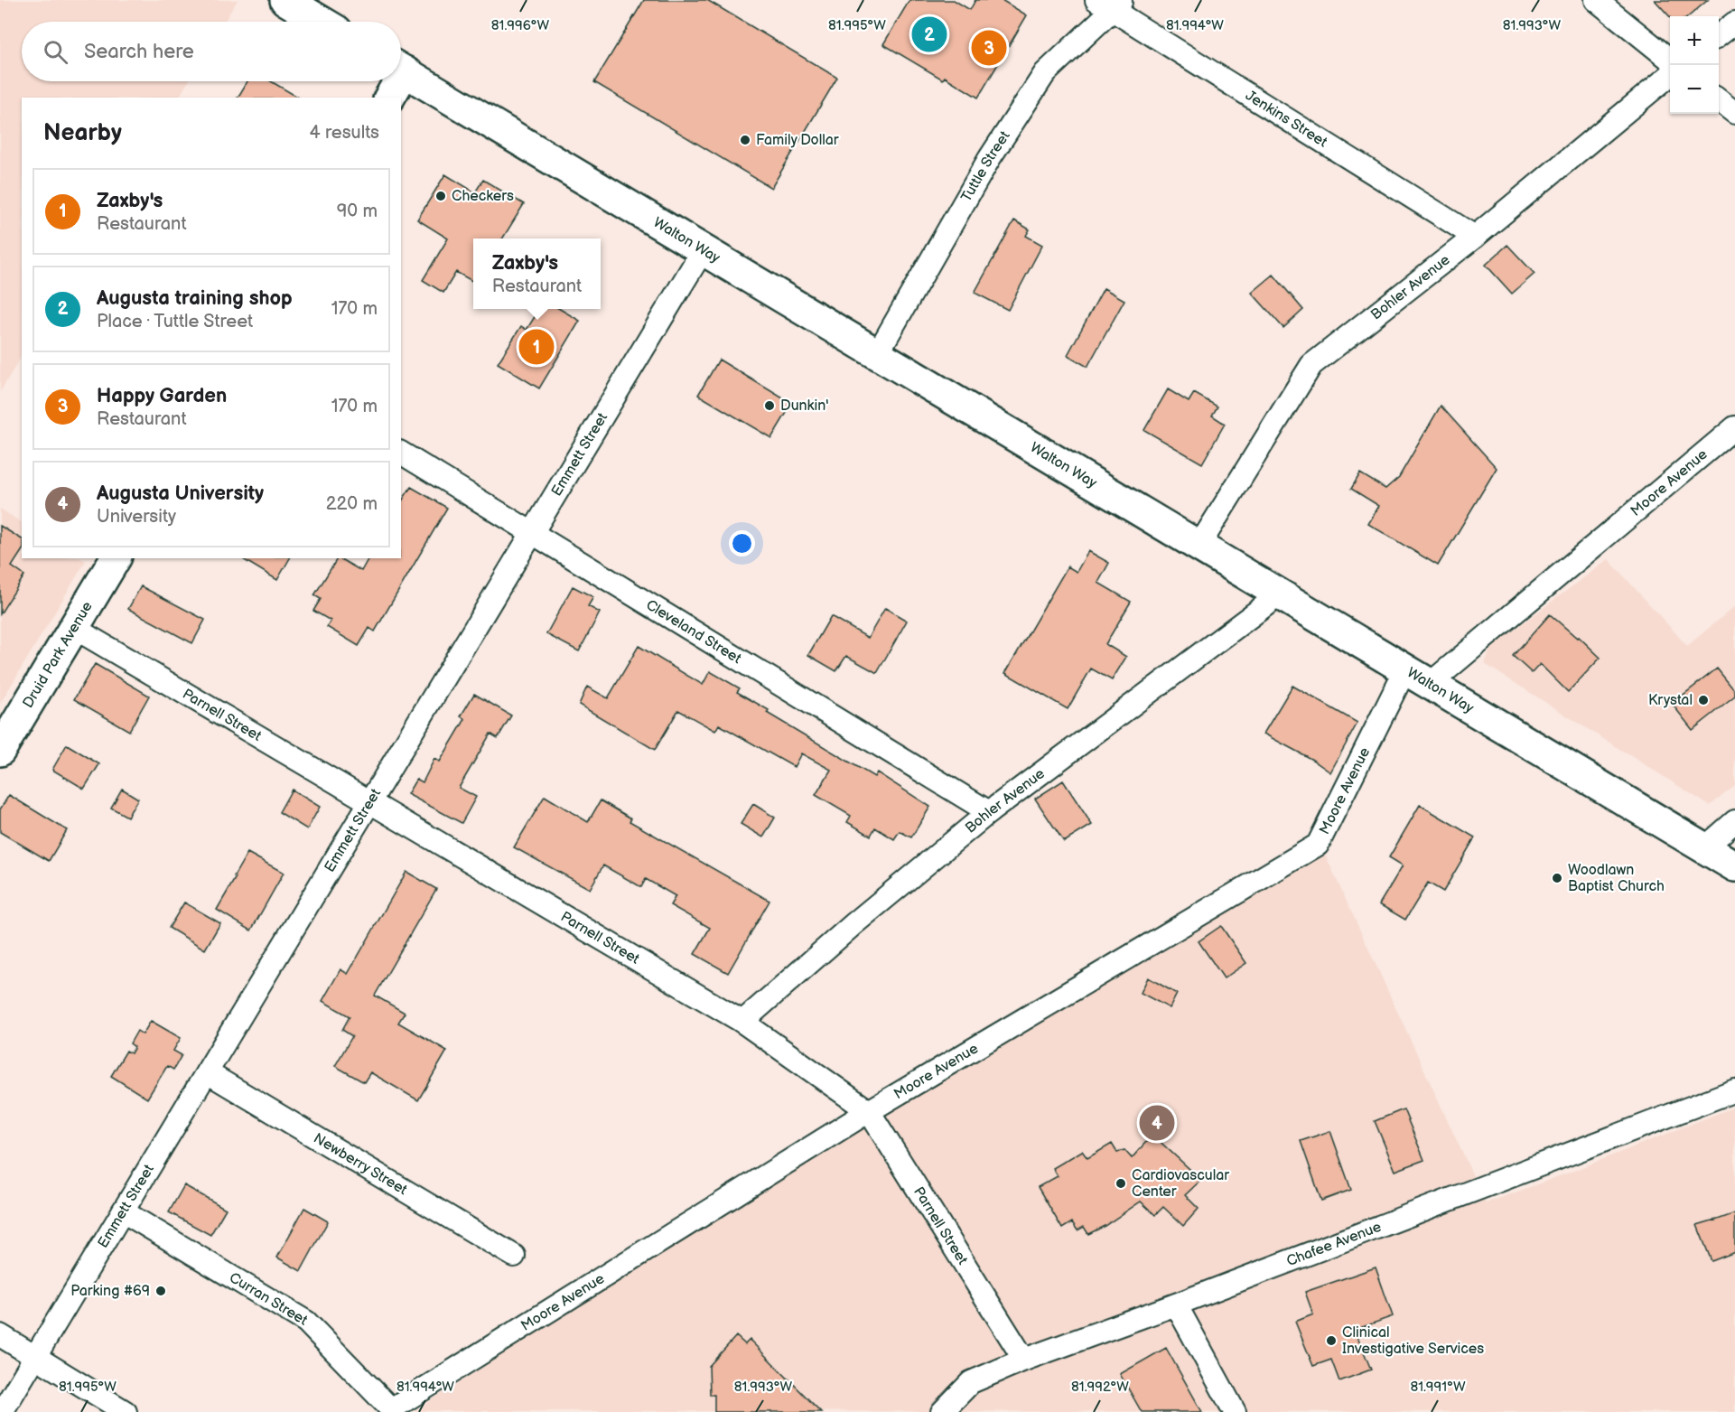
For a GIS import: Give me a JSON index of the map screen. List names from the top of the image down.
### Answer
{
  "streets": {
    "main road": ["Walton Way", "Druid Park Avenue"],
    "street": [
      "Jenkins Street",
      "Tuttle Street",
      "Bohler Avenue",
      "Emmett Street",
      "Moore Avenue",
      "Cleveland Street",
      "Parnell Street",
      "Newberry Street",
      "Chafee Avenue",
      "Curran Street"
    ]
  },
  "crossings": [
    ["Jenkins Street", "Tuttle Street"],
    ["Jenkins Street", "Bohler Avenue"],
    ["Tuttle Street", "Walton Way"],
    ["Walton Way", "Bohler Avenue"],
    ["Walton Way", "Emmett Street"],
    ["Walton Way", "Moore Avenue"],
    ["Bohler Avenue", "Cleveland Street"],
    ["Bohler Avenue", "Parnell Street"],
    ["Emmett Street", "Cleveland Street"],
    ["Emmett Street", "Parnell Street"],
    ["Emmett Street", "Newberry Street"],
    ["Emmett Street", "Curran Street"],
    ["Moore Avenue", "Parnell Street"],
    ["Moore Avenue", "Curran Street"],
    ["Druid Park Avenue", "Parnell Street"],
    ["Parnell Street", "Chafee Avenue"]
  ],
  "places": [
    "Family Dollar",
    "Checkers",
    "Dunkin'",
    "Krystal",
    "Woodlawn Baptist Church",
    "Cardiovascular Center",
    "Parking #69",
    "Clinical Investigative Services"
  ],
  "page": {
    "pins": [
      "2",
      "3",
      "1",
      "4"
    ],
    "map_buttons": ["+", "−"],
    "search": "Search here",
    "heading": ["Nearby", "4 results"],
    "list": [
      {
        "mark": "1",
        "name": "Zaxby's",
        "note": "Restaurant",
        "value": "90 m"
      },
      {
        "mark": "2",
        "name": "Augusta training shop",
        "note": "Place · Tuttle Street",
        "value": "170 m"
      },
      {
        "mark": "3",
        "name": "Happy Garden",
        "note": "Restaurant",
        "value": "170 m"
      },
      {
        "mark": "4",
        "name": "Augusta University",
        "note": "University",
        "value": "220 m"
      }
    ],
    "popup": ["Zaxby's", "Restaurant"]
  },
  "coordinates": [
    "81.996°W",
    "81.995°W",
    "81.994°W",
    "81.993°W",
    "81.992°W",
    "81.991°W"
  ]
}
